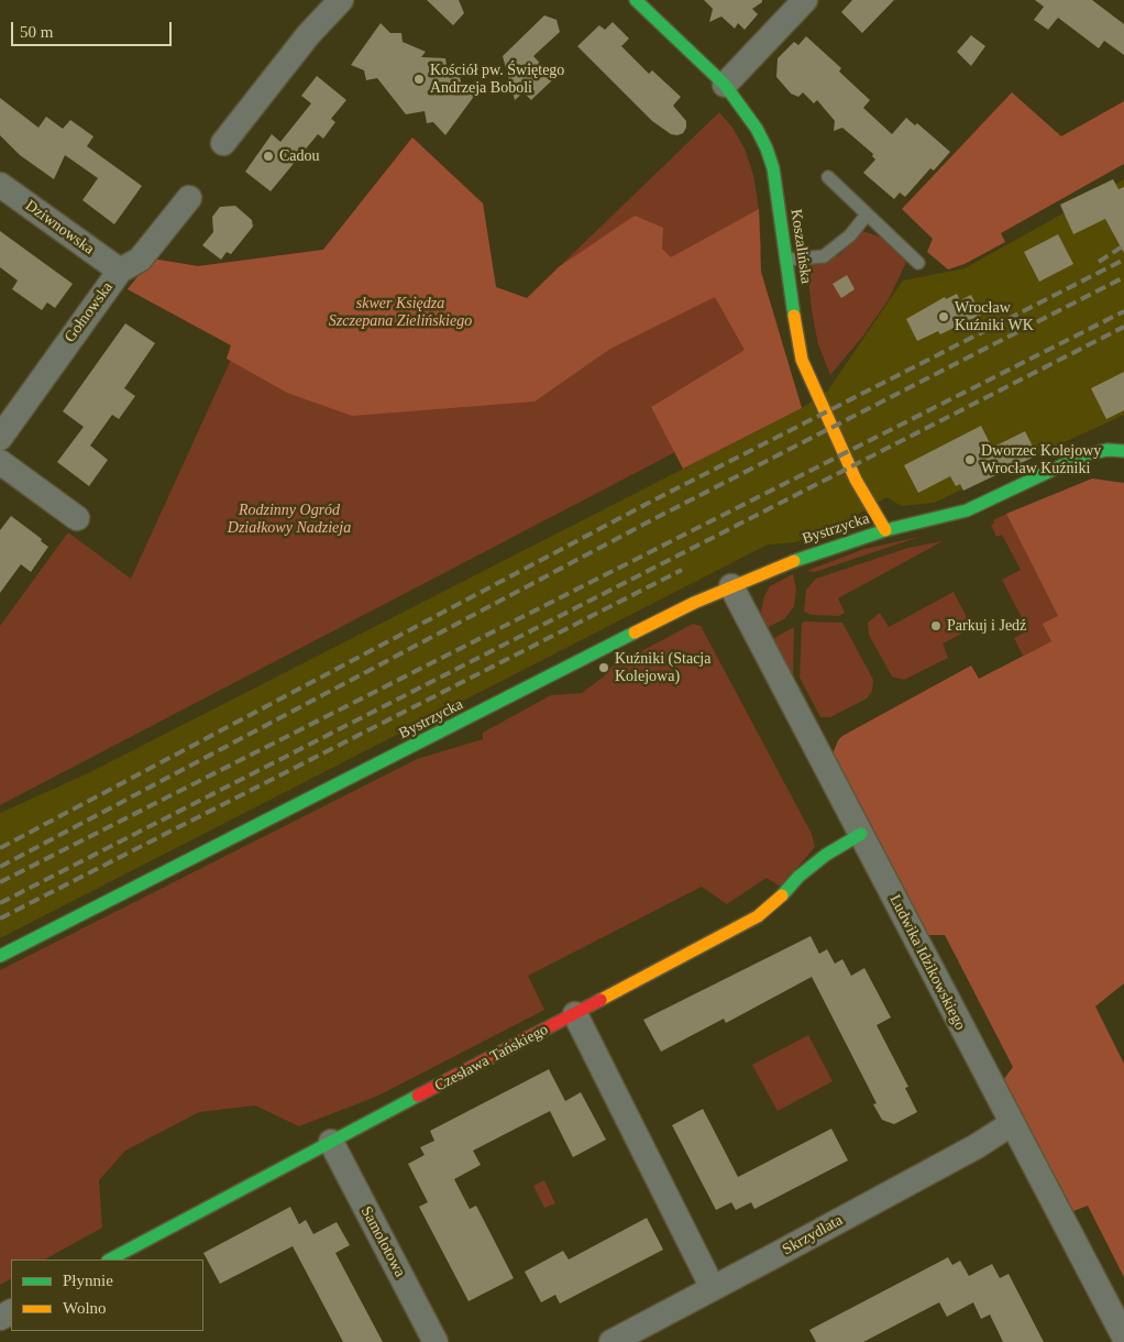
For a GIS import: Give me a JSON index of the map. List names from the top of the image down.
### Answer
{
  "streets": {
    "street": [
      "Dziwnowska",
      "Koszalińska",
      "Gołnowska",
      "Bystrzycka",
      "Ludwika Idzikowskiego",
      "Czesława Tańskiego",
      "Skrzydlata",
      "Samolotowa"
    ]
  },
  "crossings": [
    ["Dziwnowska", "Gołnowska"],
    ["Koszalińska", "Bystrzycka"],
    ["Bystrzycka", "Ludwika Idzikowskiego"],
    ["Ludwika Idzikowskiego", "Czesława Tańskiego"],
    ["Ludwika Idzikowskiego", "Skrzydlata"],
    ["Czesława Tańskiego", "Samolotowa"]
  ],
  "parks": ["skwer Księdza Szczepana Zielińskiego", "Rodzinny Ogród Działkowy Nadzieja"],
  "places": [
    "Kościół pw. Świętego Andrzeja Boboli",
    "Cadou",
    "Wrocław Kuźniki WK",
    "Dworzec Kolejowy Wrocław Kuźniki",
    "Parkuj i Jedź",
    "Kuźniki (Stacja Kolejowa)"
  ],
  "legend": ["Płynnie", "Wolno"],
  "scale_bar": "50 m"
}
